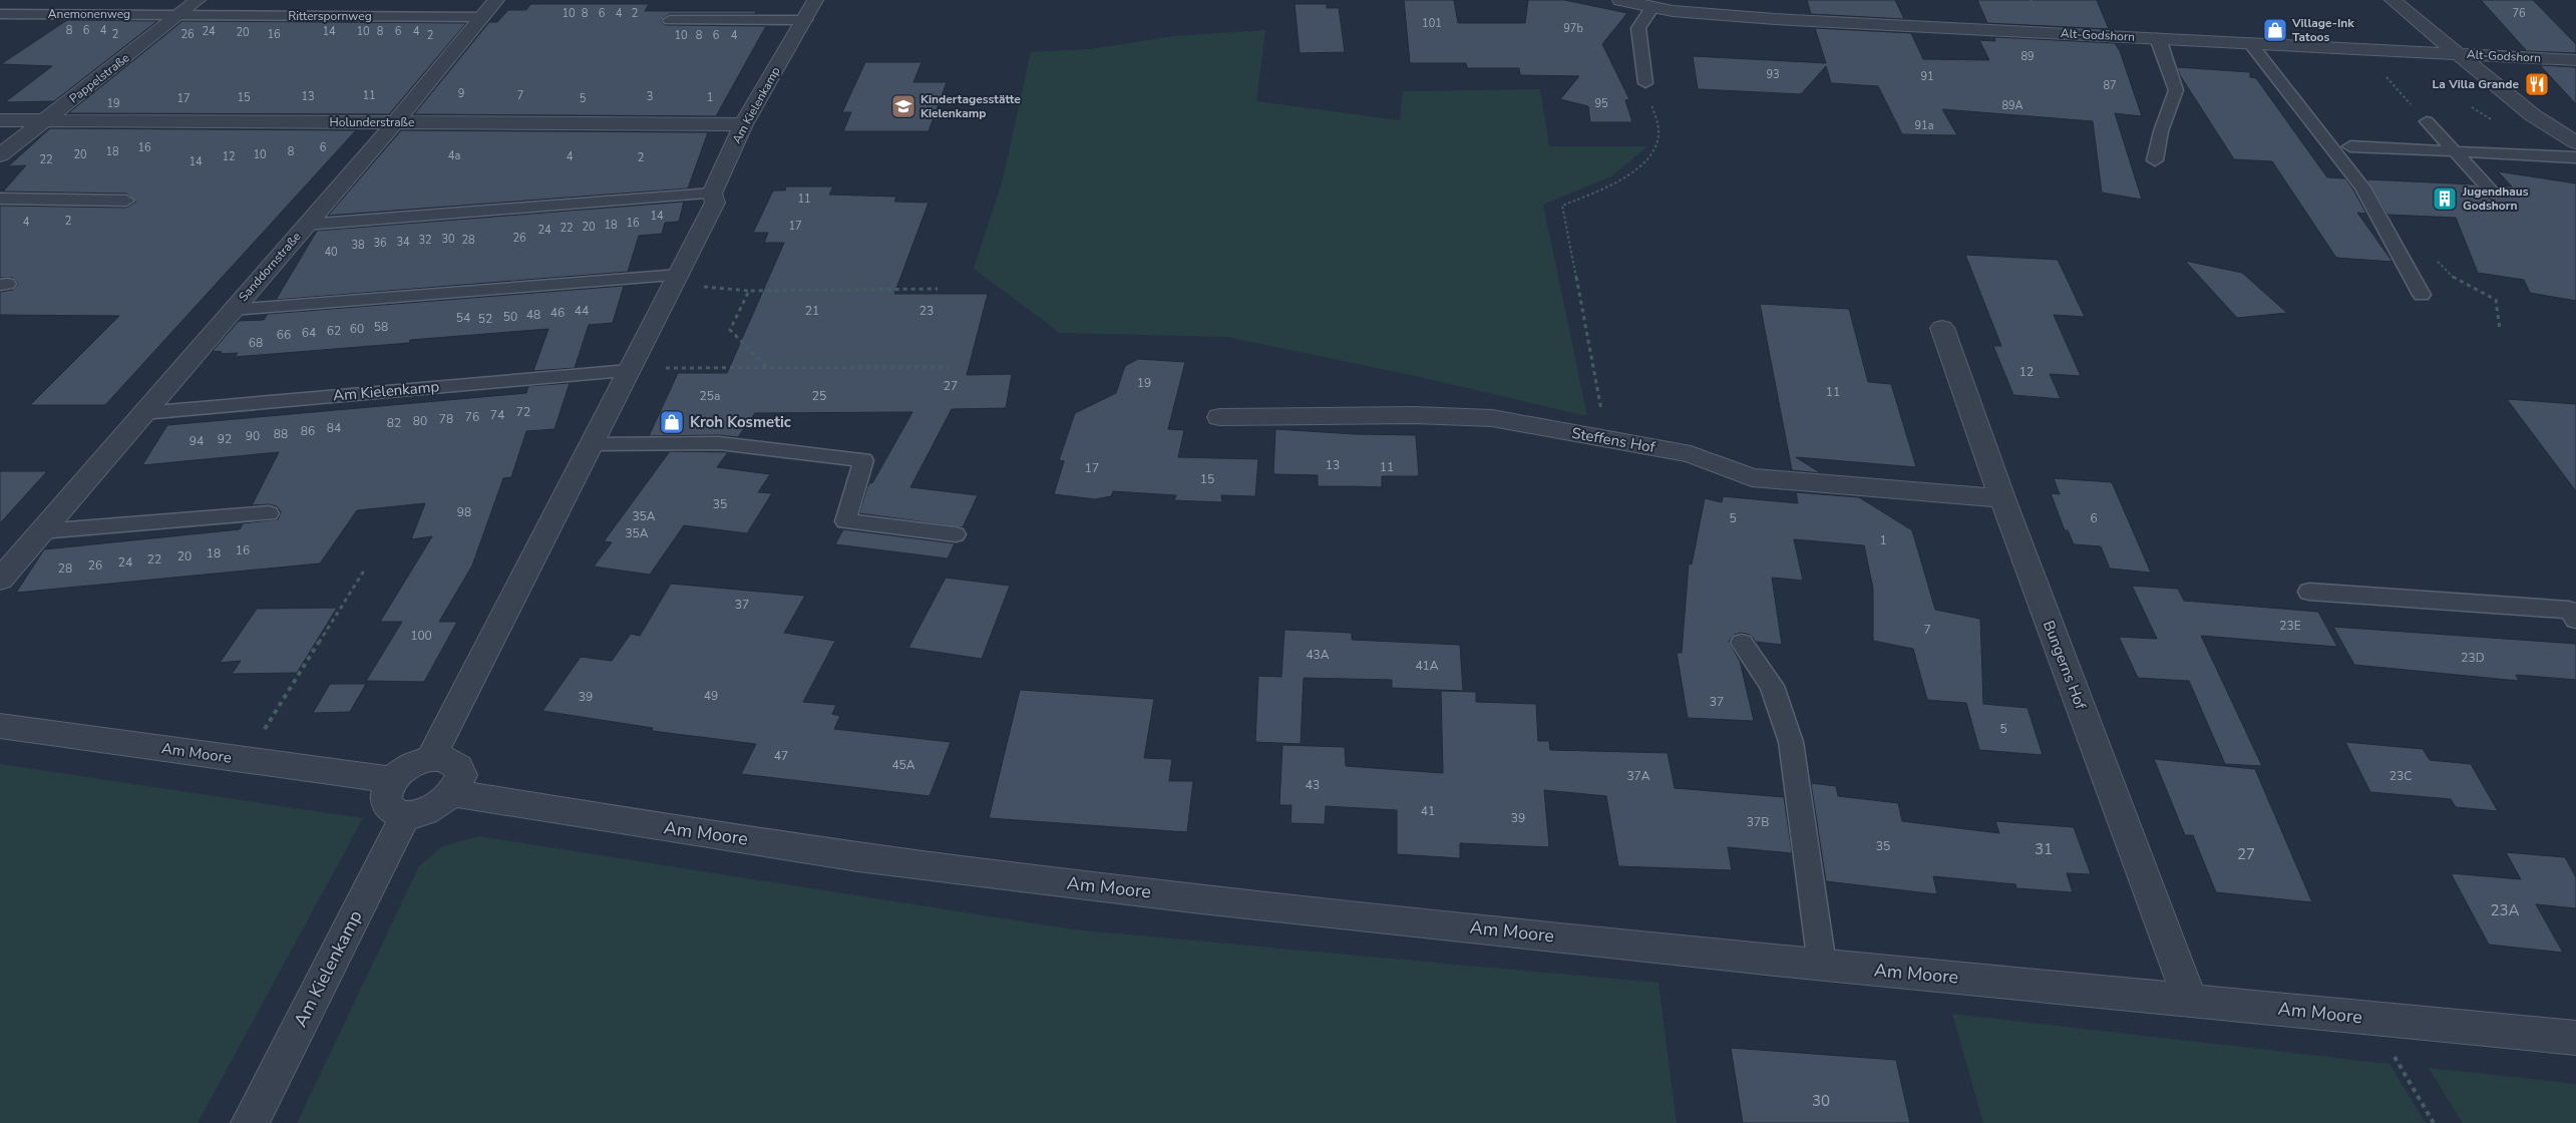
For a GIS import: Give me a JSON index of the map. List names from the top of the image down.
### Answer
{
  "streets": {
    "street": [
      "Alt-Godshorn",
      "Pappelstraße",
      "Am Kielenkamp",
      "Holunderstraße",
      "Sanddornstraße",
      "Steffens Hof",
      "Bungerns Hof",
      "Am Moore"
    ],
    "lane": ["Anemonenweg", "Ritterspornweg"]
  },
  "crossings": [
    ["Anemonenweg", "Ritterspornweg"],
    ["Anemonenweg", "Pappelstraße"],
    ["Ritterspornweg", "Pappelstraße"],
    ["Ritterspornweg", "Sanddornstraße"],
    ["Pappelstraße", "Holunderstraße"],
    ["Am Kielenkamp", "Holunderstraße"],
    ["Am Kielenkamp", "Sanddornstraße"],
    ["Am Kielenkamp", "Am Moore"],
    ["Holunderstraße", "Sanddornstraße"],
    ["Steffens Hof", "Bungerns Hof"],
    ["Bungerns Hof", "Am Moore"]
  ],
  "places": {
    "shop": ["Village-Ink Tatoos", "Kroh Kosmetic"],
    "restaurant": ["La Villa Grande"],
    "school or university": ["Kindertagesstätte Kielenkamp"],
    "building": ["Jugendhaus Godshorn"]
  },
  "house_numbers": [
    "10",
    "8",
    "6",
    "4",
    "2",
    "76",
    "101",
    "97b",
    "8",
    "6",
    "4",
    "24",
    "14",
    "10",
    "8",
    "6",
    "4",
    "20",
    "2",
    "26",
    "16",
    "2",
    "10",
    "8",
    "6",
    "4",
    "89",
    "93",
    "91",
    "87",
    "9",
    "11",
    "7",
    "13",
    "3",
    "15",
    "1",
    "17",
    "5",
    "19",
    "95",
    "89A",
    "91a",
    "16",
    "6",
    "18",
    "8",
    "20",
    "10",
    "4a",
    "12",
    "4",
    "2",
    "22",
    "14",
    "11",
    "14",
    "2",
    "4",
    "16",
    "18",
    "17",
    "20",
    "22",
    "24",
    "26",
    "30",
    "32",
    "28",
    "34",
    "36",
    "38",
    "40",
    "44",
    "21",
    "23",
    "46",
    "48",
    "50",
    "54",
    "52",
    "58",
    "60",
    "62",
    "64",
    "66",
    "68",
    "12",
    "19",
    "27",
    "11",
    "25a",
    "25",
    "72",
    "74",
    "76",
    "78",
    "80",
    "82",
    "84",
    "86",
    "88",
    "90",
    "92",
    "94",
    "13",
    "11",
    "17",
    "15",
    "35",
    "98",
    "35A",
    "5",
    "6",
    "35A",
    "1",
    "16",
    "18",
    "20",
    "22",
    "24",
    "26",
    "28",
    "37",
    "23E",
    "7",
    "100",
    "43A",
    "23D",
    "41A",
    "49",
    "39",
    "37",
    "5",
    "47",
    "45A",
    "37A",
    "23C",
    "43",
    "41",
    "39",
    "37B",
    "35",
    "31",
    "27",
    "23A",
    "30"
  ]
}
